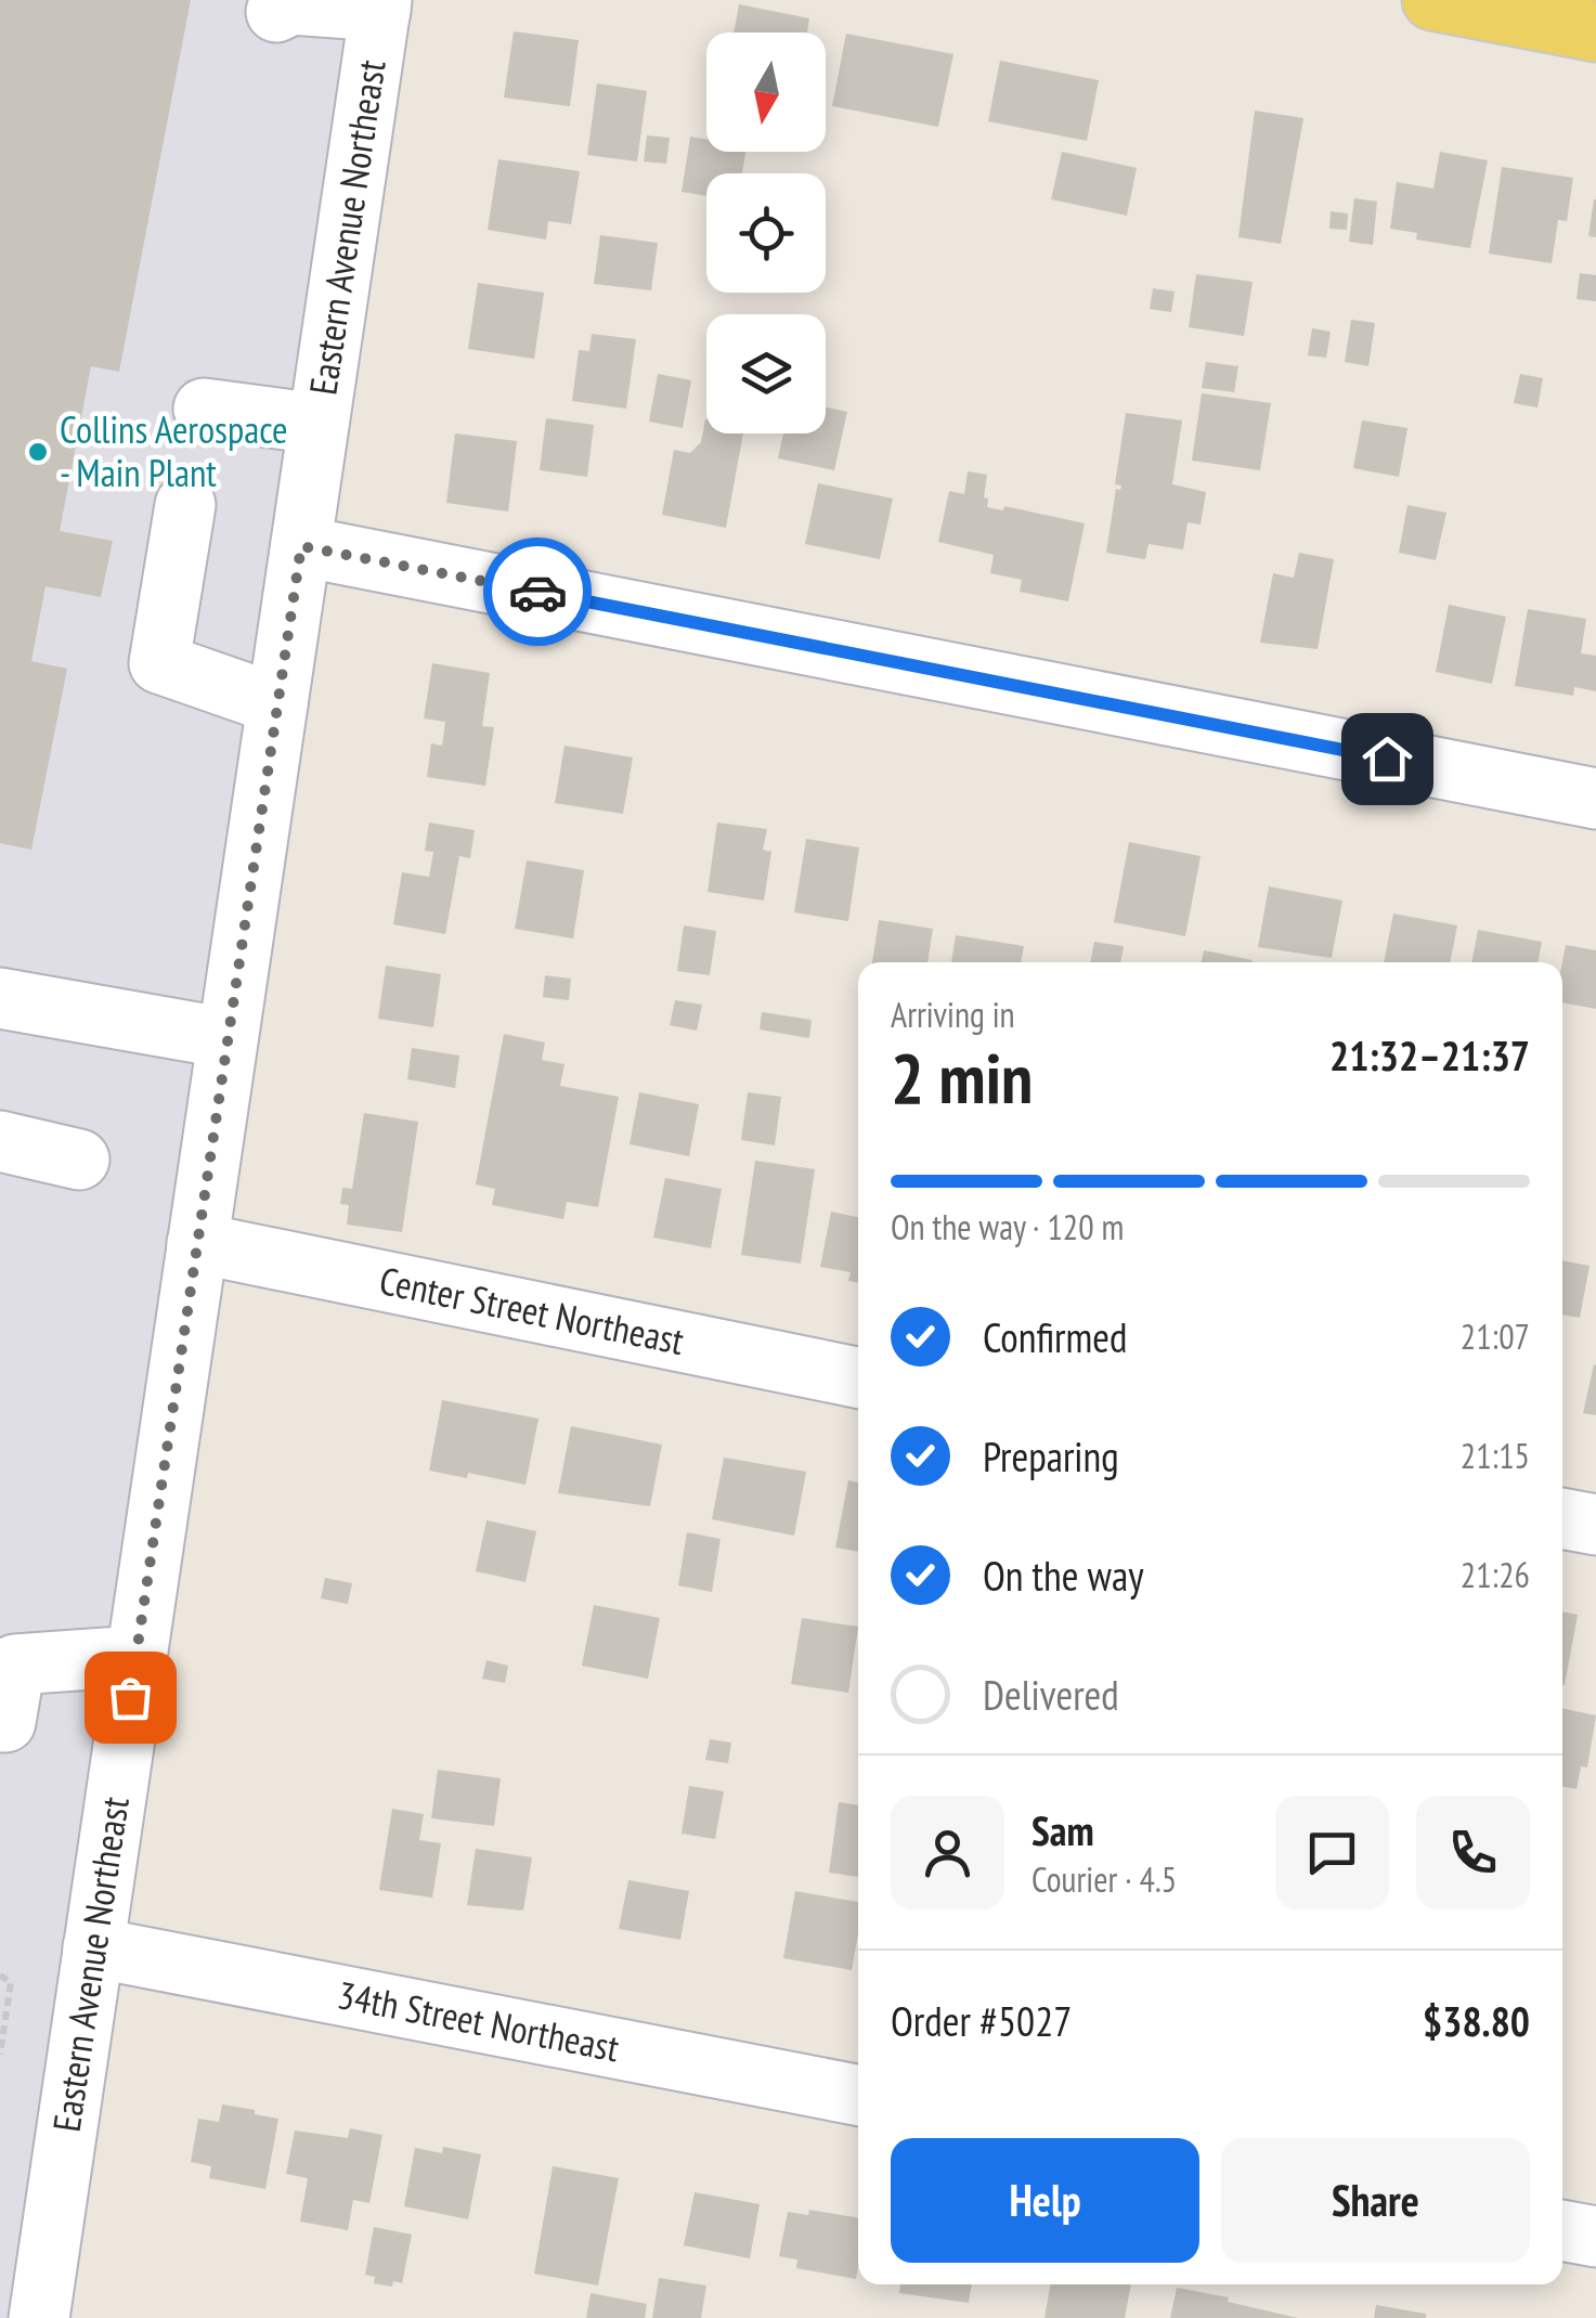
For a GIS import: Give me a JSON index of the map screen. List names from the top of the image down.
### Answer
{
  "streets": {
    "street": ["Eastern Avenue Northeast", "Center Street Northeast", "34th Street Northeast"]
  },
  "crossings": [
    ["Eastern Avenue Northeast", "Center Street Northeast"],
    ["Eastern Avenue Northeast", "34th Street Northeast"]
  ],
  "places": ["Collins Aerospace - Main Plant"],
  "north": "bottom",
  "page": {
    "heading": ["2 min", "Arriving in", "21:32–21:37"],
    "panel": [
      "Sam",
      "Courier · 4.5",
      "Order #5027",
      "$38.80"
    ],
    "bar": "On the way · 120 m",
    "list": [
      ["Confirmed", "21:07"],
      ["Preparing", "21:15"],
      ["On the way", "21:26"],
      "Delivered"
    ],
    "buttons": ["Help", "Share"]
  }
}
